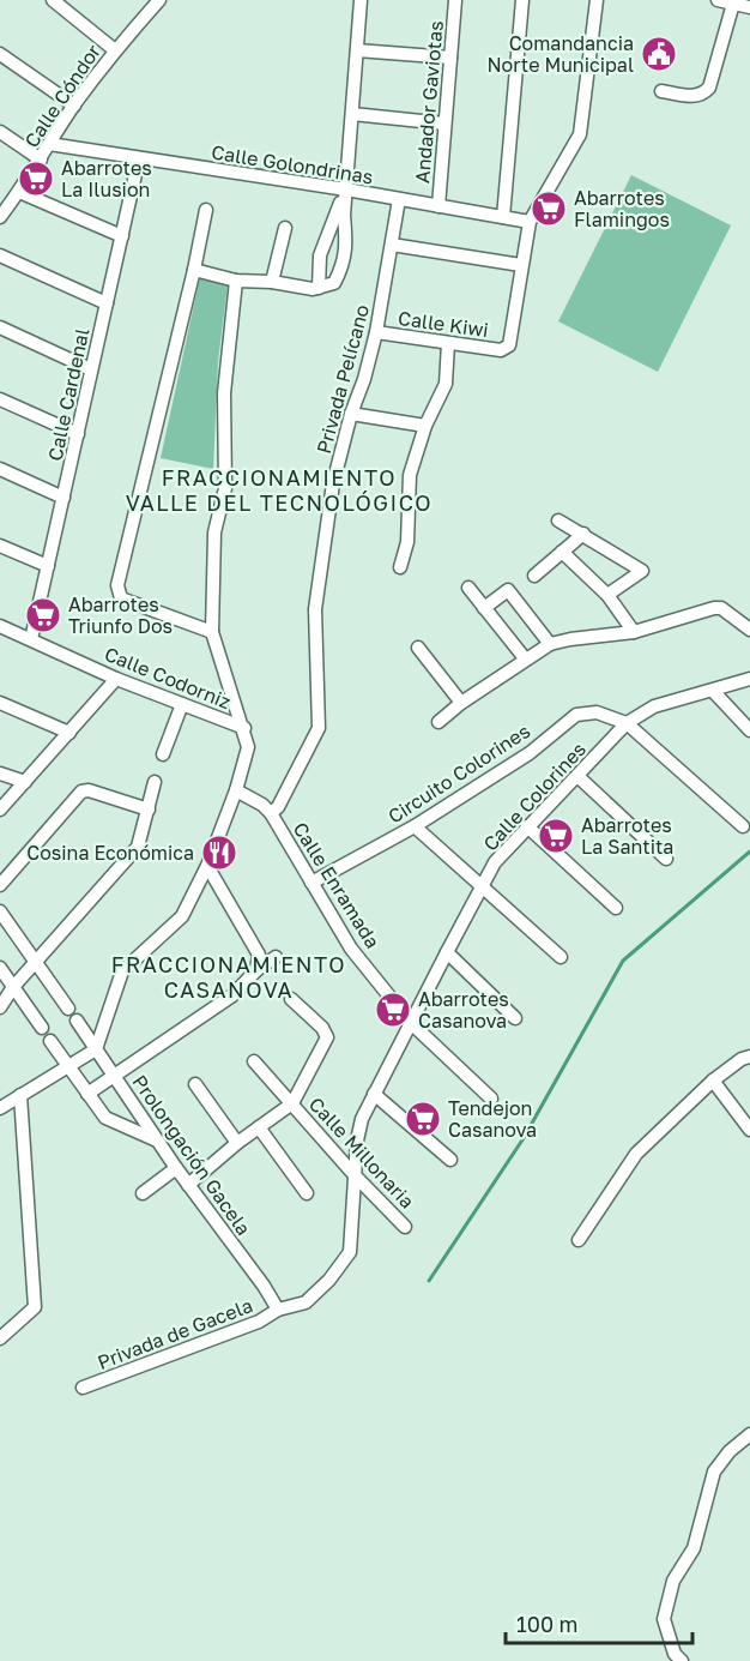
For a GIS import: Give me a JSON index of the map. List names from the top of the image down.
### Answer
{
  "streets": {
    "street": [
      "Calle Cóndor",
      "Andador Gaviotas",
      "Calle Golondrinas",
      "Calle Kiwi",
      "Privada Pelícano",
      "Calle Cardenal",
      "Calle Codorniz",
      "Circuito Colorines",
      "Calle Colorines",
      "Calle Enramada",
      "Calle Millonaria",
      "Prolongación Gacela",
      "Privada de Gacela"
    ]
  },
  "crossings": [
    ["Calle Cóndor", "Calle Golondrinas"],
    ["Andador Gaviotas", "Calle Golondrinas"],
    ["Calle Golondrinas", "Privada Pelícano"],
    ["Calle Golondrinas", "Calle Cardenal"],
    ["Calle Kiwi", "Privada Pelícano"],
    ["Privada Pelícano", "Calle Enramada"],
    ["Calle Cardenal", "Calle Codorniz"],
    ["Circuito Colorines", "Calle Colorines"],
    ["Circuito Colorines", "Calle Enramada"],
    ["Calle Colorines", "Calle Enramada"],
    ["Calle Colorines", "Calle Millonaria"],
    ["Calle Colorines", "Prolongación Gacela"],
    ["Calle Colorines", "Privada de Gacela"],
    ["Prolongación Gacela", "Privada de Gacela"]
  ],
  "districts": ["FRACCIONAMIENTO VALLE DEL TECNOLÓGICO", "FRACCIONAMIENTO CASANOVA"],
  "places": {
    "public building": ["Comandancia Norte Municipal"],
    "supermarket": [
      "Abarrotes La Ilusion",
      "Abarrotes Flamingos",
      "Abarrotes Triunfo Dos",
      "Abarrotes La Santita",
      "Abarrotes Casanova",
      "Tendejon Casanova"
    ],
    "restaurant": ["Cosina Económica"]
  },
  "scale_bar": "100 m"
}
